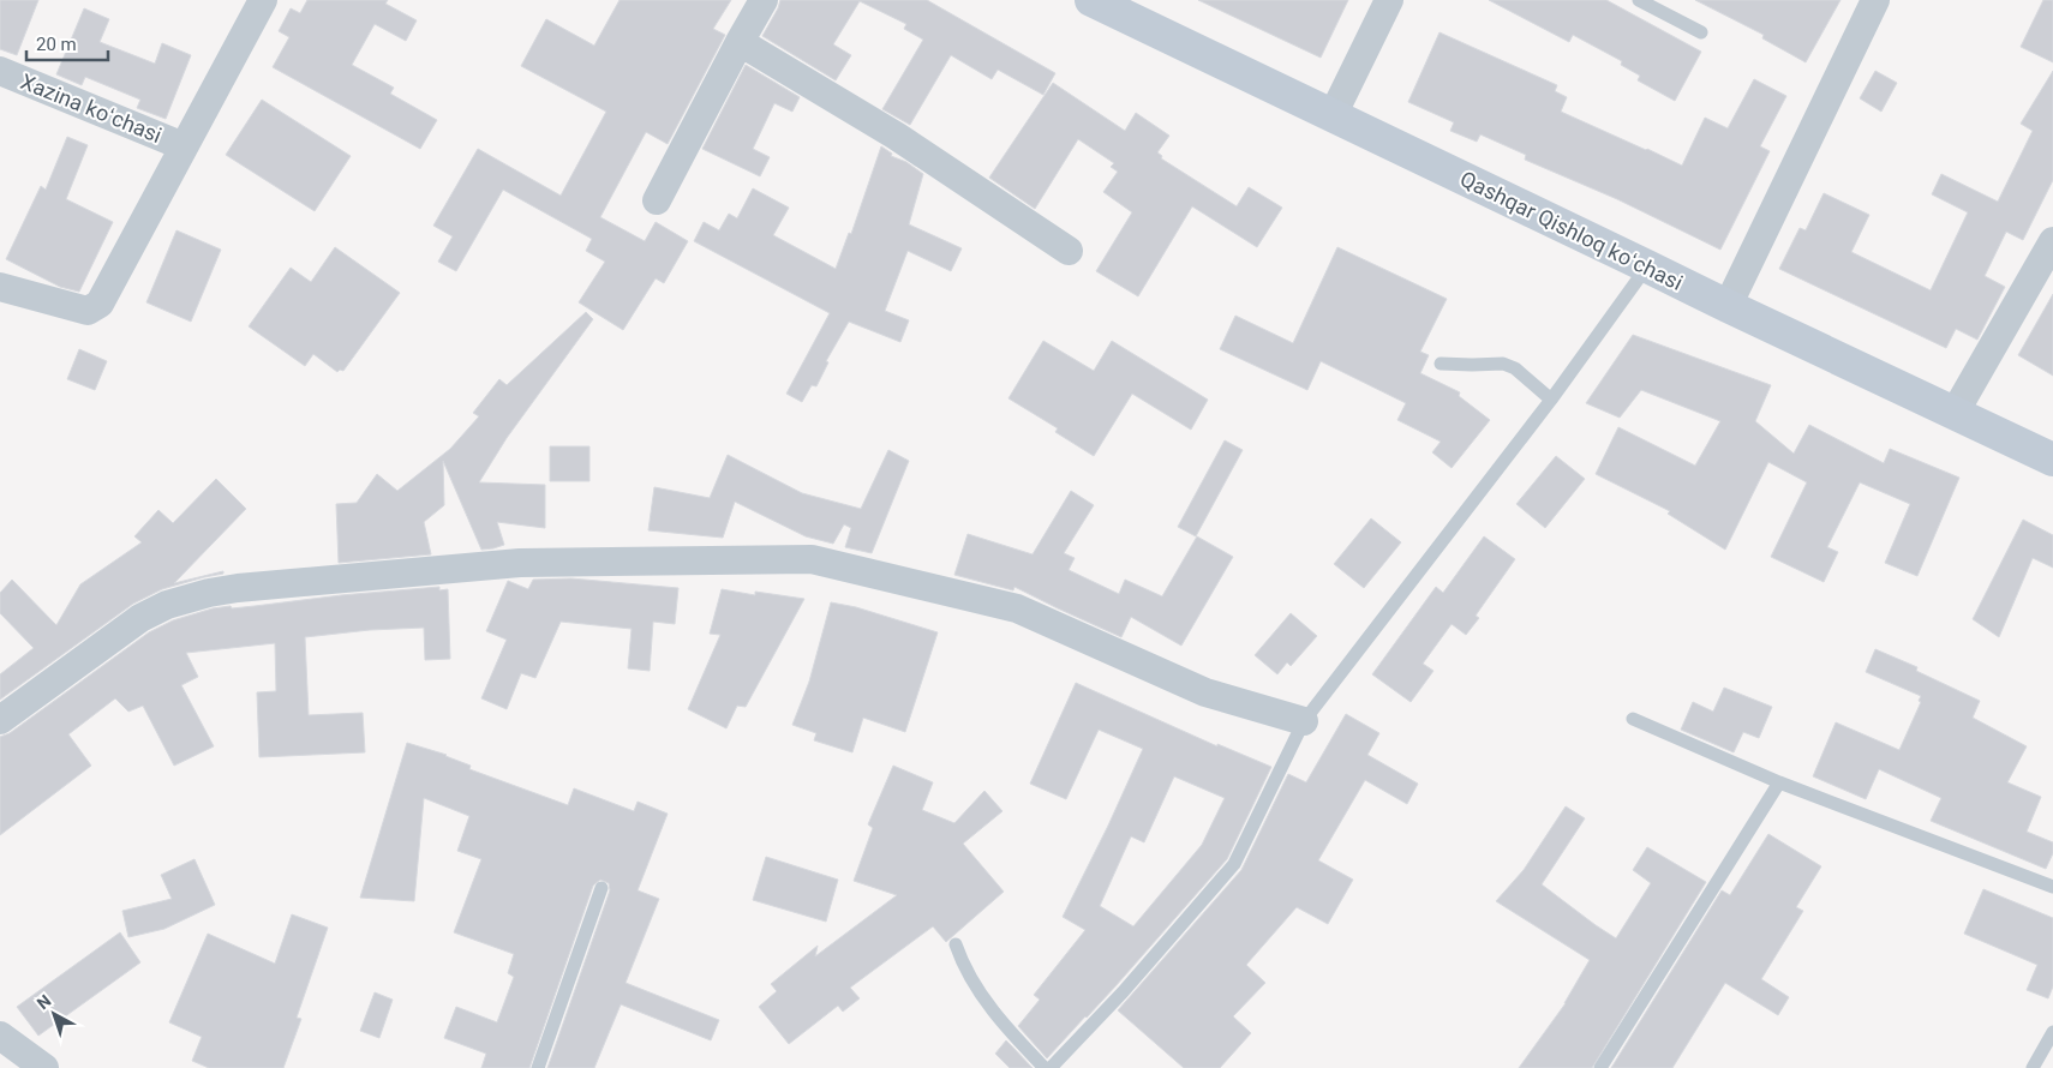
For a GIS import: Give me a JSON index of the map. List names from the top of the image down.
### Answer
{
  "streets": {
    "main road": ["Qashqar Qishloq koʻchasi"],
    "street": ["Xazina koʻchasi"]
  },
  "scale_bar": "20 m",
  "north": "top left"
}
